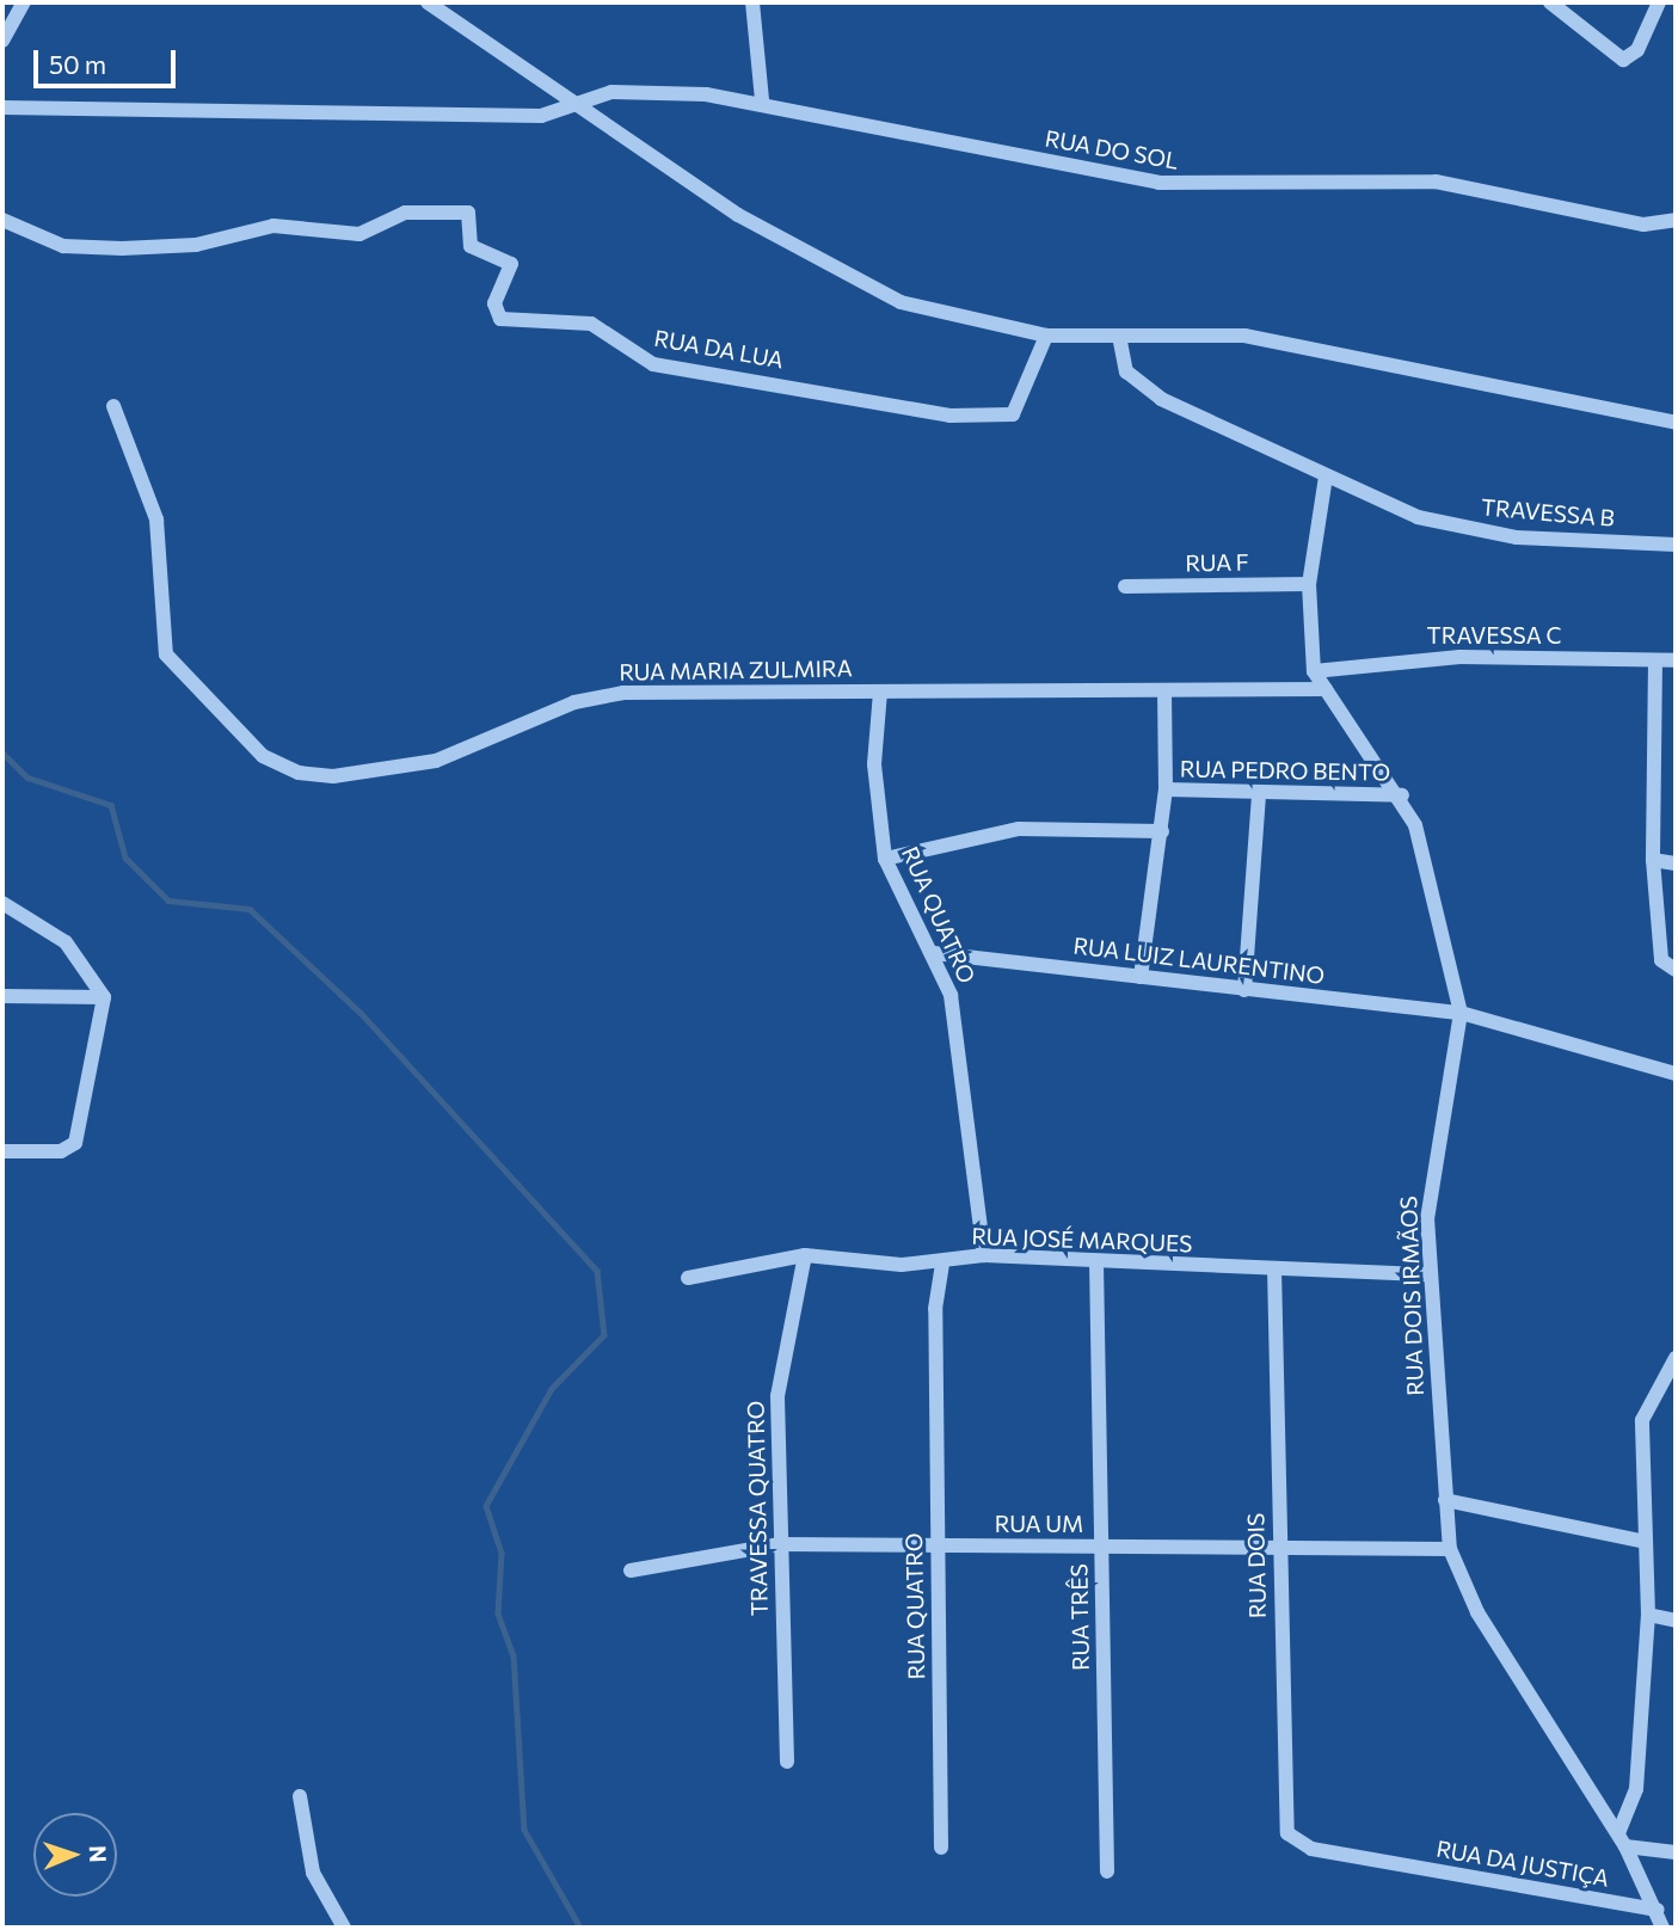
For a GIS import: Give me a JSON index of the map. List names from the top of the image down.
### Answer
{
  "streets": {
    "street": [
      "RUA DO SOL",
      "RUA DA LUA",
      "TRAVESSA B",
      "RUA F",
      "TRAVESSA C",
      "RUA MARIA ZULMIRA",
      "RUA PEDRO BENTO",
      "RUA QUATRO",
      "RUA LUIZ LAURENTINO",
      "RUA JOSÉ MARQUES",
      "RUA DOIS IRMÃOS",
      "TRAVESSA QUATRO",
      "RUA UM",
      "RUA DOIS",
      "RUA TRÊS",
      "RUA DA JUSTIÇA"
    ]
  },
  "crossings": [
    ["TRAVESSA C", "RUA DOIS IRMÃOS"],
    ["RUA MARIA ZULMIRA", "RUA QUATRO"],
    ["RUA MARIA ZULMIRA", "RUA DOIS IRMÃOS"],
    ["RUA PEDRO BENTO", "RUA DOIS IRMÃOS"],
    ["RUA QUATRO", "RUA LUIZ LAURENTINO"],
    ["RUA QUATRO", "RUA JOSÉ MARQUES"],
    ["RUA QUATRO", "RUA UM"],
    ["RUA LUIZ LAURENTINO", "RUA DOIS IRMÃOS"],
    ["RUA JOSÉ MARQUES", "RUA DOIS IRMÃOS"],
    ["RUA JOSÉ MARQUES", "TRAVESSA QUATRO"],
    ["RUA JOSÉ MARQUES", "RUA DOIS"],
    ["RUA JOSÉ MARQUES", "RUA TRÊS"],
    ["RUA DOIS IRMÃOS", "RUA UM"],
    ["RUA DOIS IRMÃOS", "RUA DA JUSTIÇA"],
    ["TRAVESSA QUATRO", "RUA UM"],
    ["RUA UM", "RUA DOIS"],
    ["RUA UM", "RUA TRÊS"],
    ["RUA DOIS", "RUA DA JUSTIÇA"]
  ],
  "scale_bar": "50 m",
  "north": "right"
}
